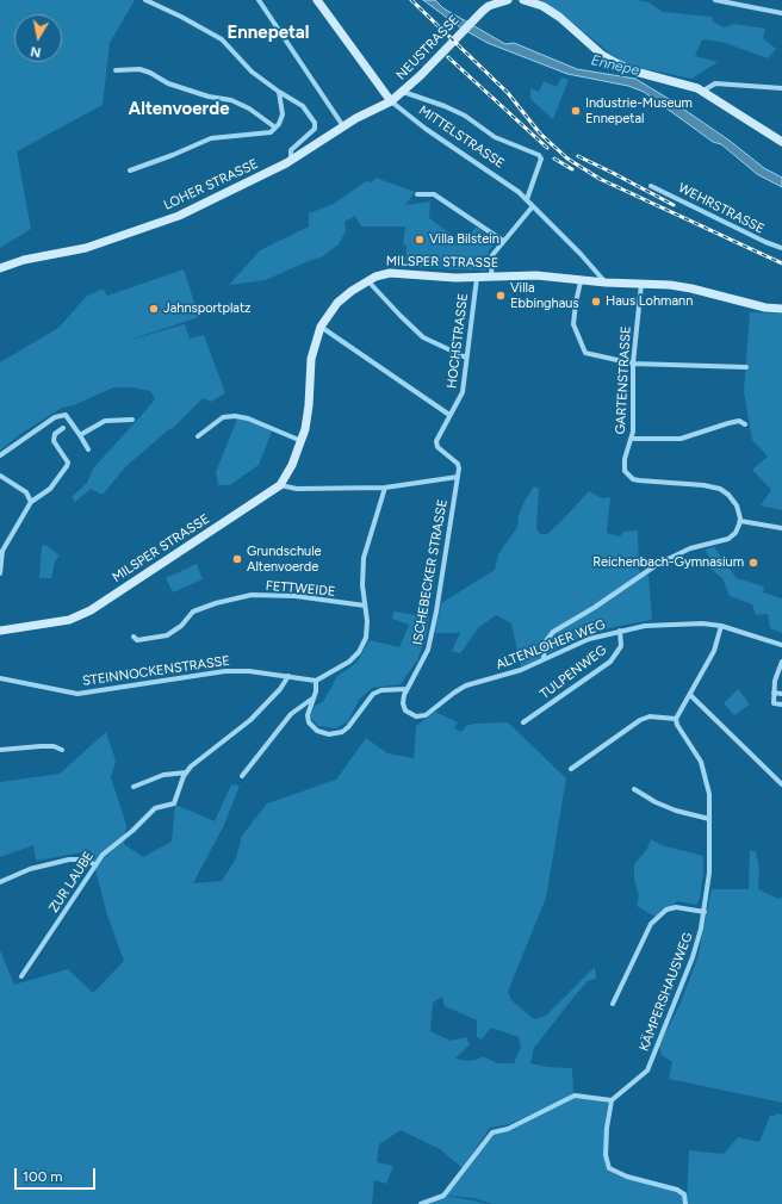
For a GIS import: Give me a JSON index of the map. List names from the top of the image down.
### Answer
{
  "streets": {
    "street": [
      "NEUSTRASSE",
      "MITTELSTRASSE",
      "LOHER STRASSE",
      "WEHRSTRASSE",
      "MILSPER STRASSE",
      "HOCHSTRASSE",
      "GARTENSTRASSE",
      "ISCHEBECKER STRASSE",
      "FETTWEIDE",
      "ALTENLOHER WEG",
      "STEINNOCKENSTRASSE",
      "TULPENWEG",
      "ZUR LAUBE",
      "KÄMPERSHAUSWEG"
    ]
  },
  "crossings": [
    ["NEUSTRASSE", "MITTELSTRASSE"],
    ["NEUSTRASSE", "LOHER STRASSE"],
    ["MITTELSTRASSE", "LOHER STRASSE"],
    ["MITTELSTRASSE", "MILSPER STRASSE"],
    ["MILSPER STRASSE", "HOCHSTRASSE"],
    ["MILSPER STRASSE", "GARTENSTRASSE"],
    ["HOCHSTRASSE", "ISCHEBECKER STRASSE"],
    ["ISCHEBECKER STRASSE", "ALTENLOHER WEG"],
    ["ALTENLOHER WEG", "TULPENWEG"],
    ["STEINNOCKENSTRASSE", "ZUR LAUBE"]
  ],
  "districts": ["Ennepetal", "Altenvoerde"],
  "water": ["Ennepe"],
  "places": [
    "Industrie-Museum Ennepetal",
    "Villa Bilstein",
    "Villa Ebbinghaus",
    "Haus Lohmann",
    "Jahnsportplatz",
    "Grundschule Altenvoerde",
    "Reichenbach-Gymnasium"
  ],
  "scale_bar": "100 m",
  "north": "bottom"
}
